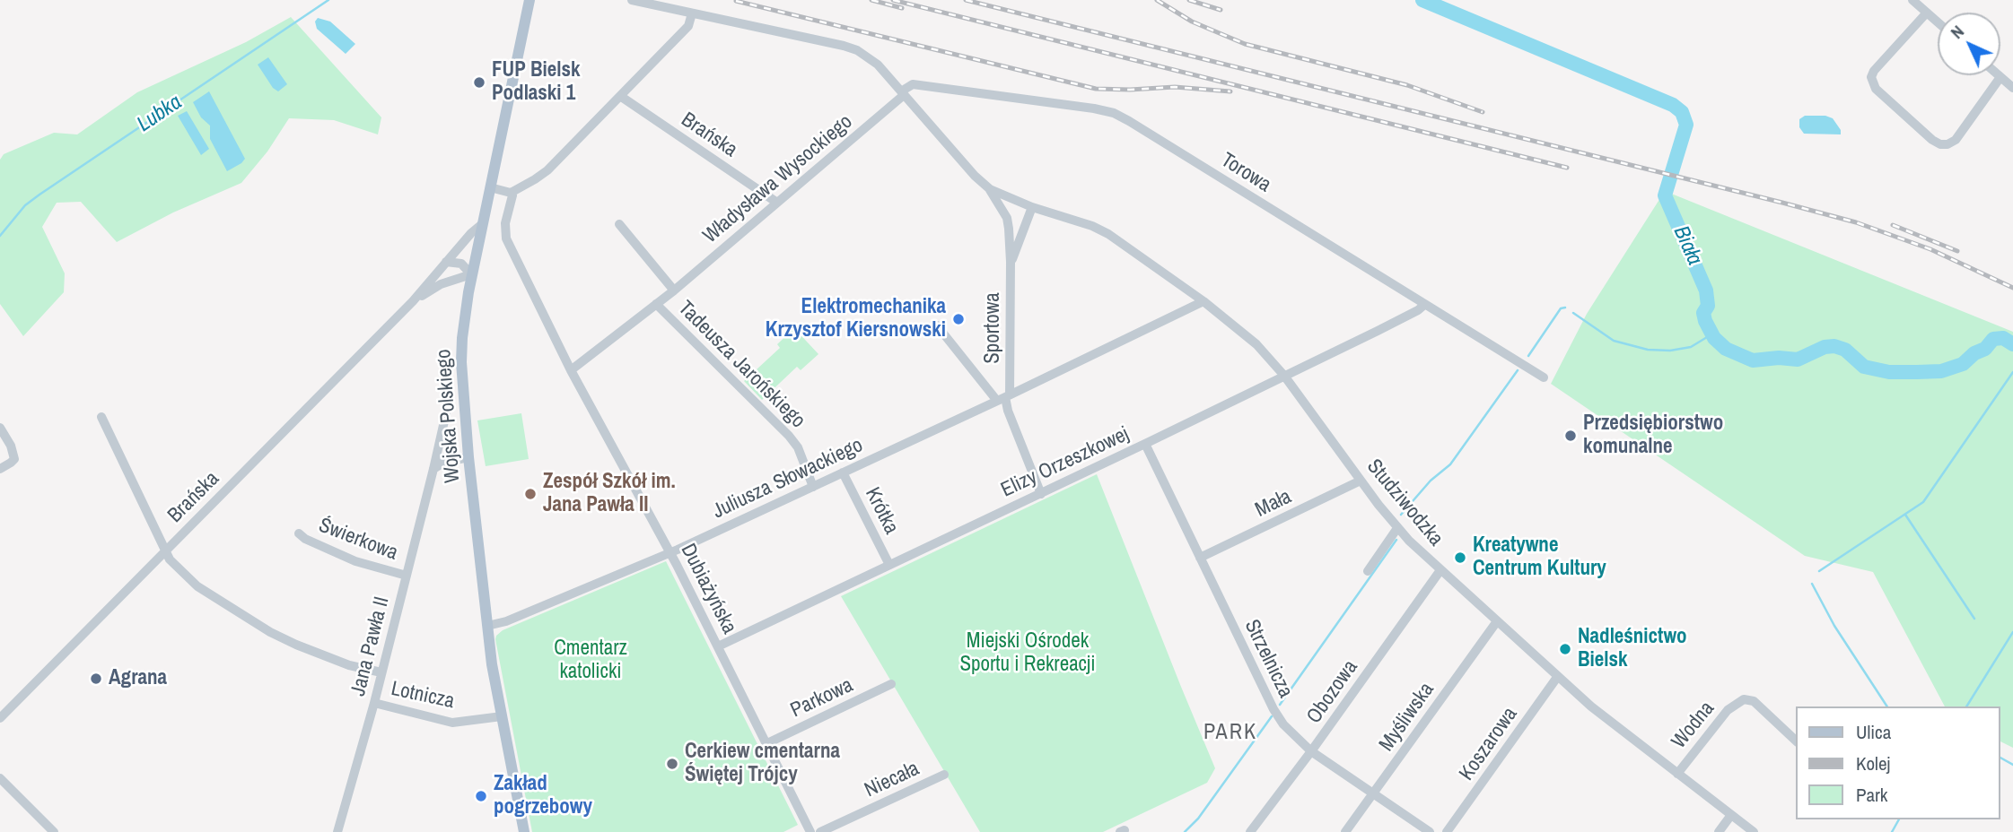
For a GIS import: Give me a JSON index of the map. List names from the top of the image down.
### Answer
{
  "streets": {
    "main road": ["Wojska Polskiego"],
    "street": [
      "Brańska",
      "Torowa",
      "Władysława Wysockiego",
      "Sportowa",
      "Tadeusza Jarońskiego",
      "Elizy Orzeszkowej",
      "Juliusza Słowackiego",
      "Studziwodzka",
      "Mała",
      "Krótka",
      "Świerkowa",
      "Dubiażyńska",
      "Jana Pawła II",
      "Strzelnicza",
      "Obozowa",
      "Lotnicza",
      "Parkowa",
      "Myśliwska",
      "Wodna",
      "Koszarowa",
      "Niecała"
    ]
  },
  "crossings": [
    ["Brańska", "Władysława Wysockiego"],
    ["Brańska", "Wojska Polskiego"],
    ["Torowa", "Władysława Wysockiego"],
    ["Torowa", "Sportowa"],
    ["Torowa", "Elizy Orzeszkowej"],
    ["Władysława Wysockiego", "Sportowa"],
    ["Władysława Wysockiego", "Tadeusza Jarońskiego"],
    ["Władysława Wysockiego", "Dubiażyńska"],
    ["Sportowa", "Elizy Orzeszkowej"],
    ["Sportowa", "Juliusza Słowackiego"],
    ["Sportowa", "Studziwodzka"],
    ["Tadeusza Jarońskiego", "Juliusza Słowackiego"],
    ["Wojska Polskiego", "Juliusza Słowackiego"],
    ["Wojska Polskiego", "Lotnicza"],
    ["Elizy Orzeszkowej", "Studziwodzka"],
    ["Elizy Orzeszkowej", "Krótka"],
    ["Elizy Orzeszkowej", "Dubiażyńska"],
    ["Elizy Orzeszkowej", "Strzelnicza"],
    ["Juliusza Słowackiego", "Studziwodzka"],
    ["Juliusza Słowackiego", "Krótka"],
    ["Juliusza Słowackiego", "Dubiażyńska"],
    ["Studziwodzka", "Mała"],
    ["Studziwodzka", "Obozowa"],
    ["Studziwodzka", "Myśliwska"],
    ["Studziwodzka", "Wodna"],
    ["Studziwodzka", "Koszarowa"],
    ["Mała", "Strzelnicza"],
    ["Świerkowa", "Jana Pawła II"],
    ["Dubiażyńska", "Parkowa"],
    ["Jana Pawła II", "Lotnicza"],
    ["Strzelnicza", "Obozowa"],
    ["Strzelnicza", "Myśliwska"]
  ],
  "districts": ["PARK"],
  "water": ["Lubka", "Biała"],
  "parks": ["Miejski Ośrodek Sportu i Rekreacji", "Cmentarz katolicki"],
  "places": [
    "FUP Bielsk Podlaski 1",
    "Elektromechanika Krzysztof Kiersnowski",
    "Przedsiębiorstwo komunalne",
    "Zespół Szkół im. Jana Pawła II",
    "Kreatywne Centrum Kultury",
    "Nadleśnictwo Bielsk",
    "Agrana",
    "Cerkiew cmentarna Świętej Trójcy",
    "Zakład pogrzebowy"
  ],
  "legend": ["Ulica", "Kolej", "Park"],
  "north": "top left"
}
